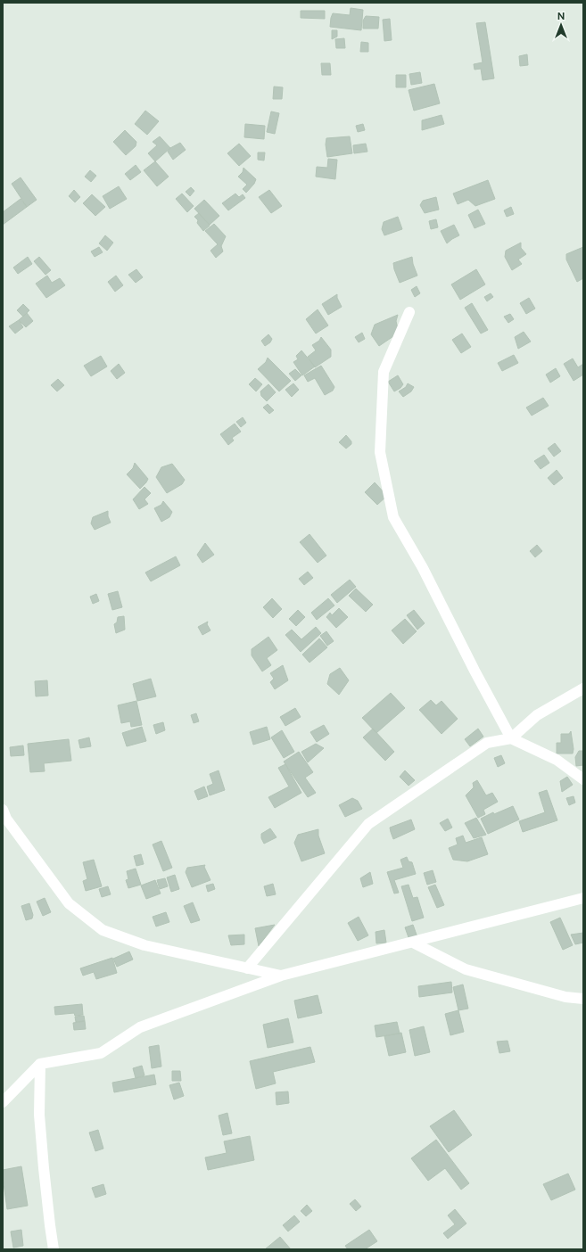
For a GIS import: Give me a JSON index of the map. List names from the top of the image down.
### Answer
{
  "north": "top"
}
